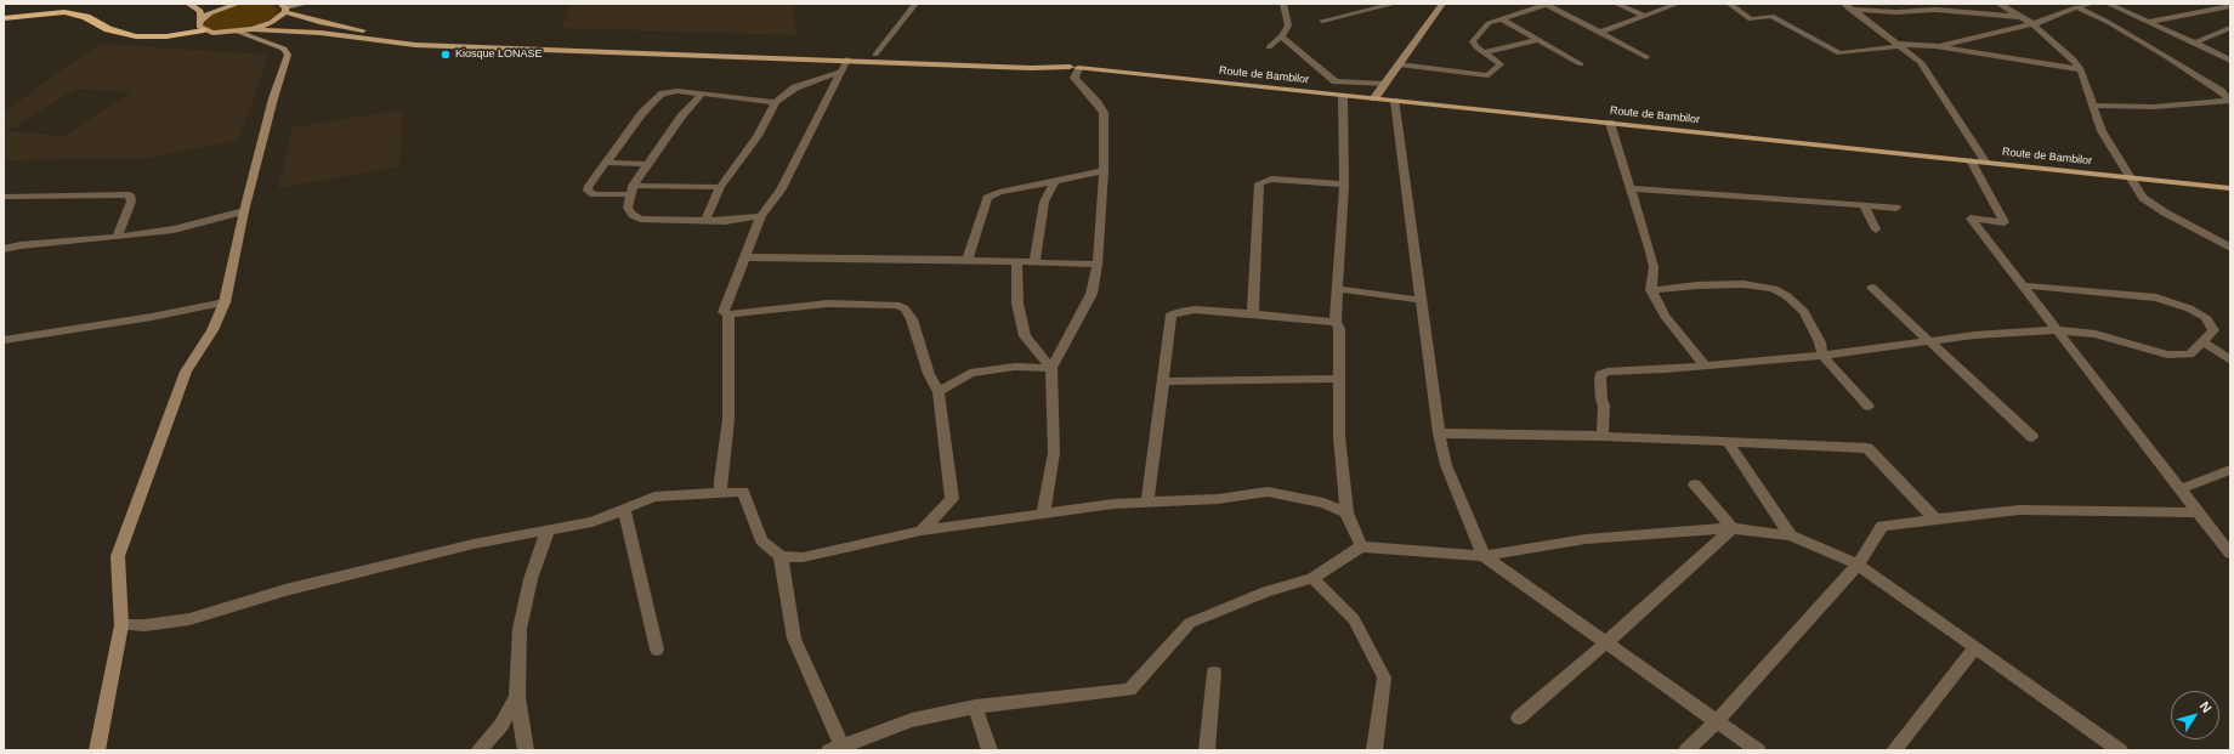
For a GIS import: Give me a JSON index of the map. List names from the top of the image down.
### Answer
{
  "streets": {
    "main road": ["Route de Bambilor"]
  },
  "places": ["Kiosque LONASE"],
  "north": "top right"
}
